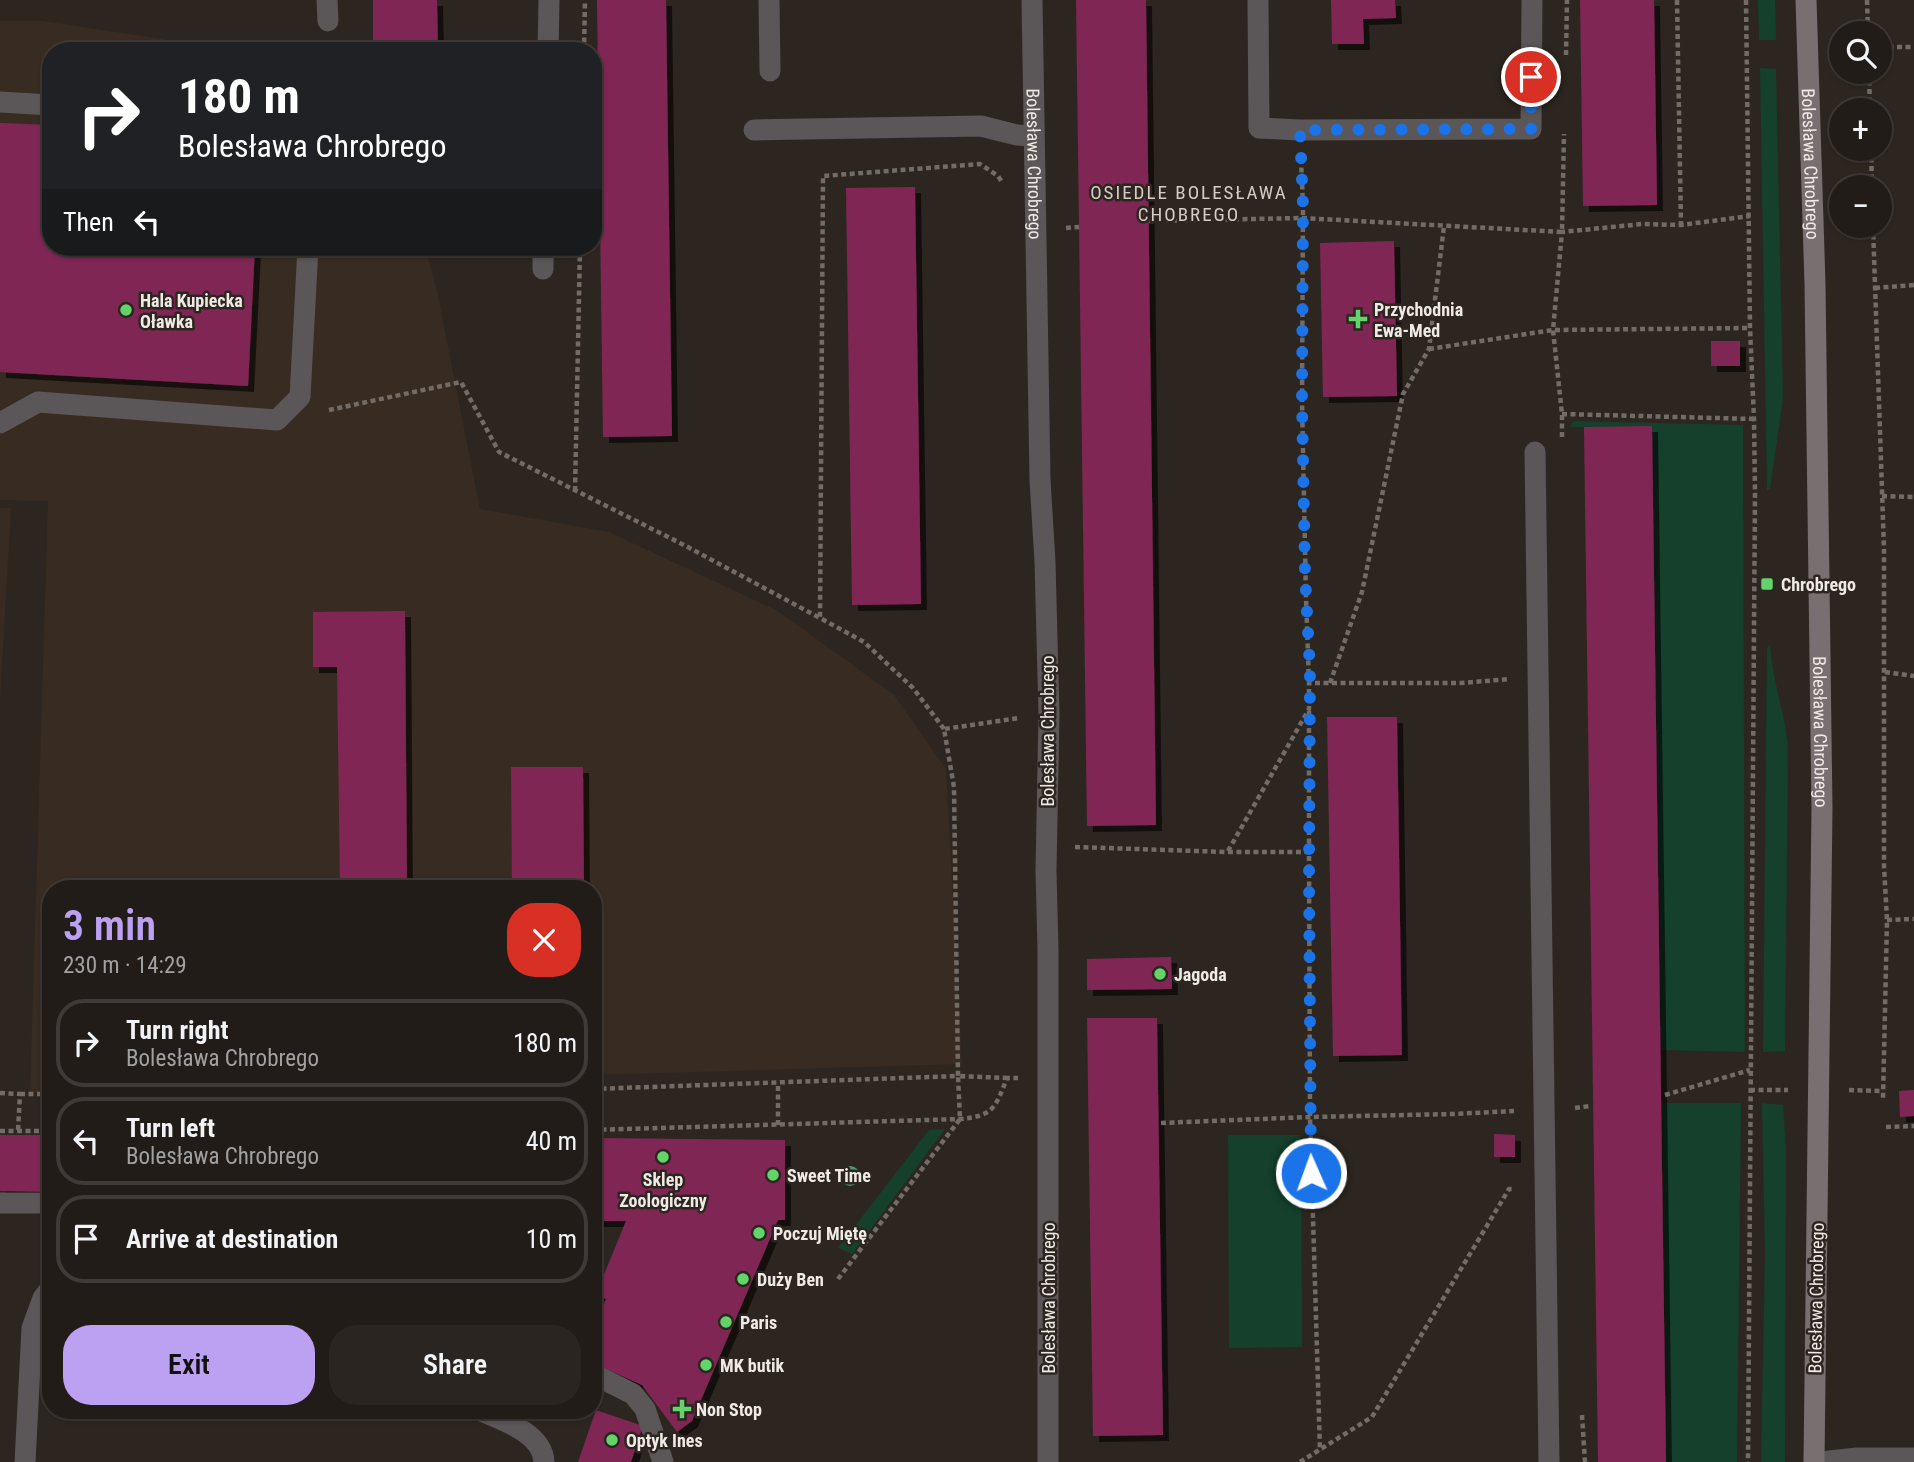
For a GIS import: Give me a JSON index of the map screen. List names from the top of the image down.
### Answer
{
  "streets": {
    "main road": ["Bolesława Chrobrego"]
  },
  "districts": ["OSIEDLE BOLESŁAWA CHOBREGO"],
  "places": {
    "other": [
      "Hala Kupiecka Oławka",
      "Jagoda",
      "Sklep Zoologiczny",
      "Sweet Time",
      "Poczuj Miętę",
      "Duży Ben",
      "Paris",
      "MK butik",
      "Optyk Ines"
    ],
    "health": ["Przychodnia Ewa-Med", "Non Stop"],
    "transit": ["Chrobrego"]
  },
  "page": {
    "map_buttons": ["+", "−"],
    "turn": ["180 m", "Bolesława Chrobrego"],
    "then": "Then",
    "heading": ["3 min", "230 m · 14:29"],
    "list": [
      {
        "name": "Turn right",
        "note": "Bolesława Chrobrego",
        "value": "180 m"
      },
      {
        "name": "Turn left",
        "note": "Bolesława Chrobrego",
        "value": "40 m"
      },
      {
        "name": "Arrive at destination",
        "value": "10 m"
      }
    ],
    "buttons": ["Exit", "Share"]
  }
}
